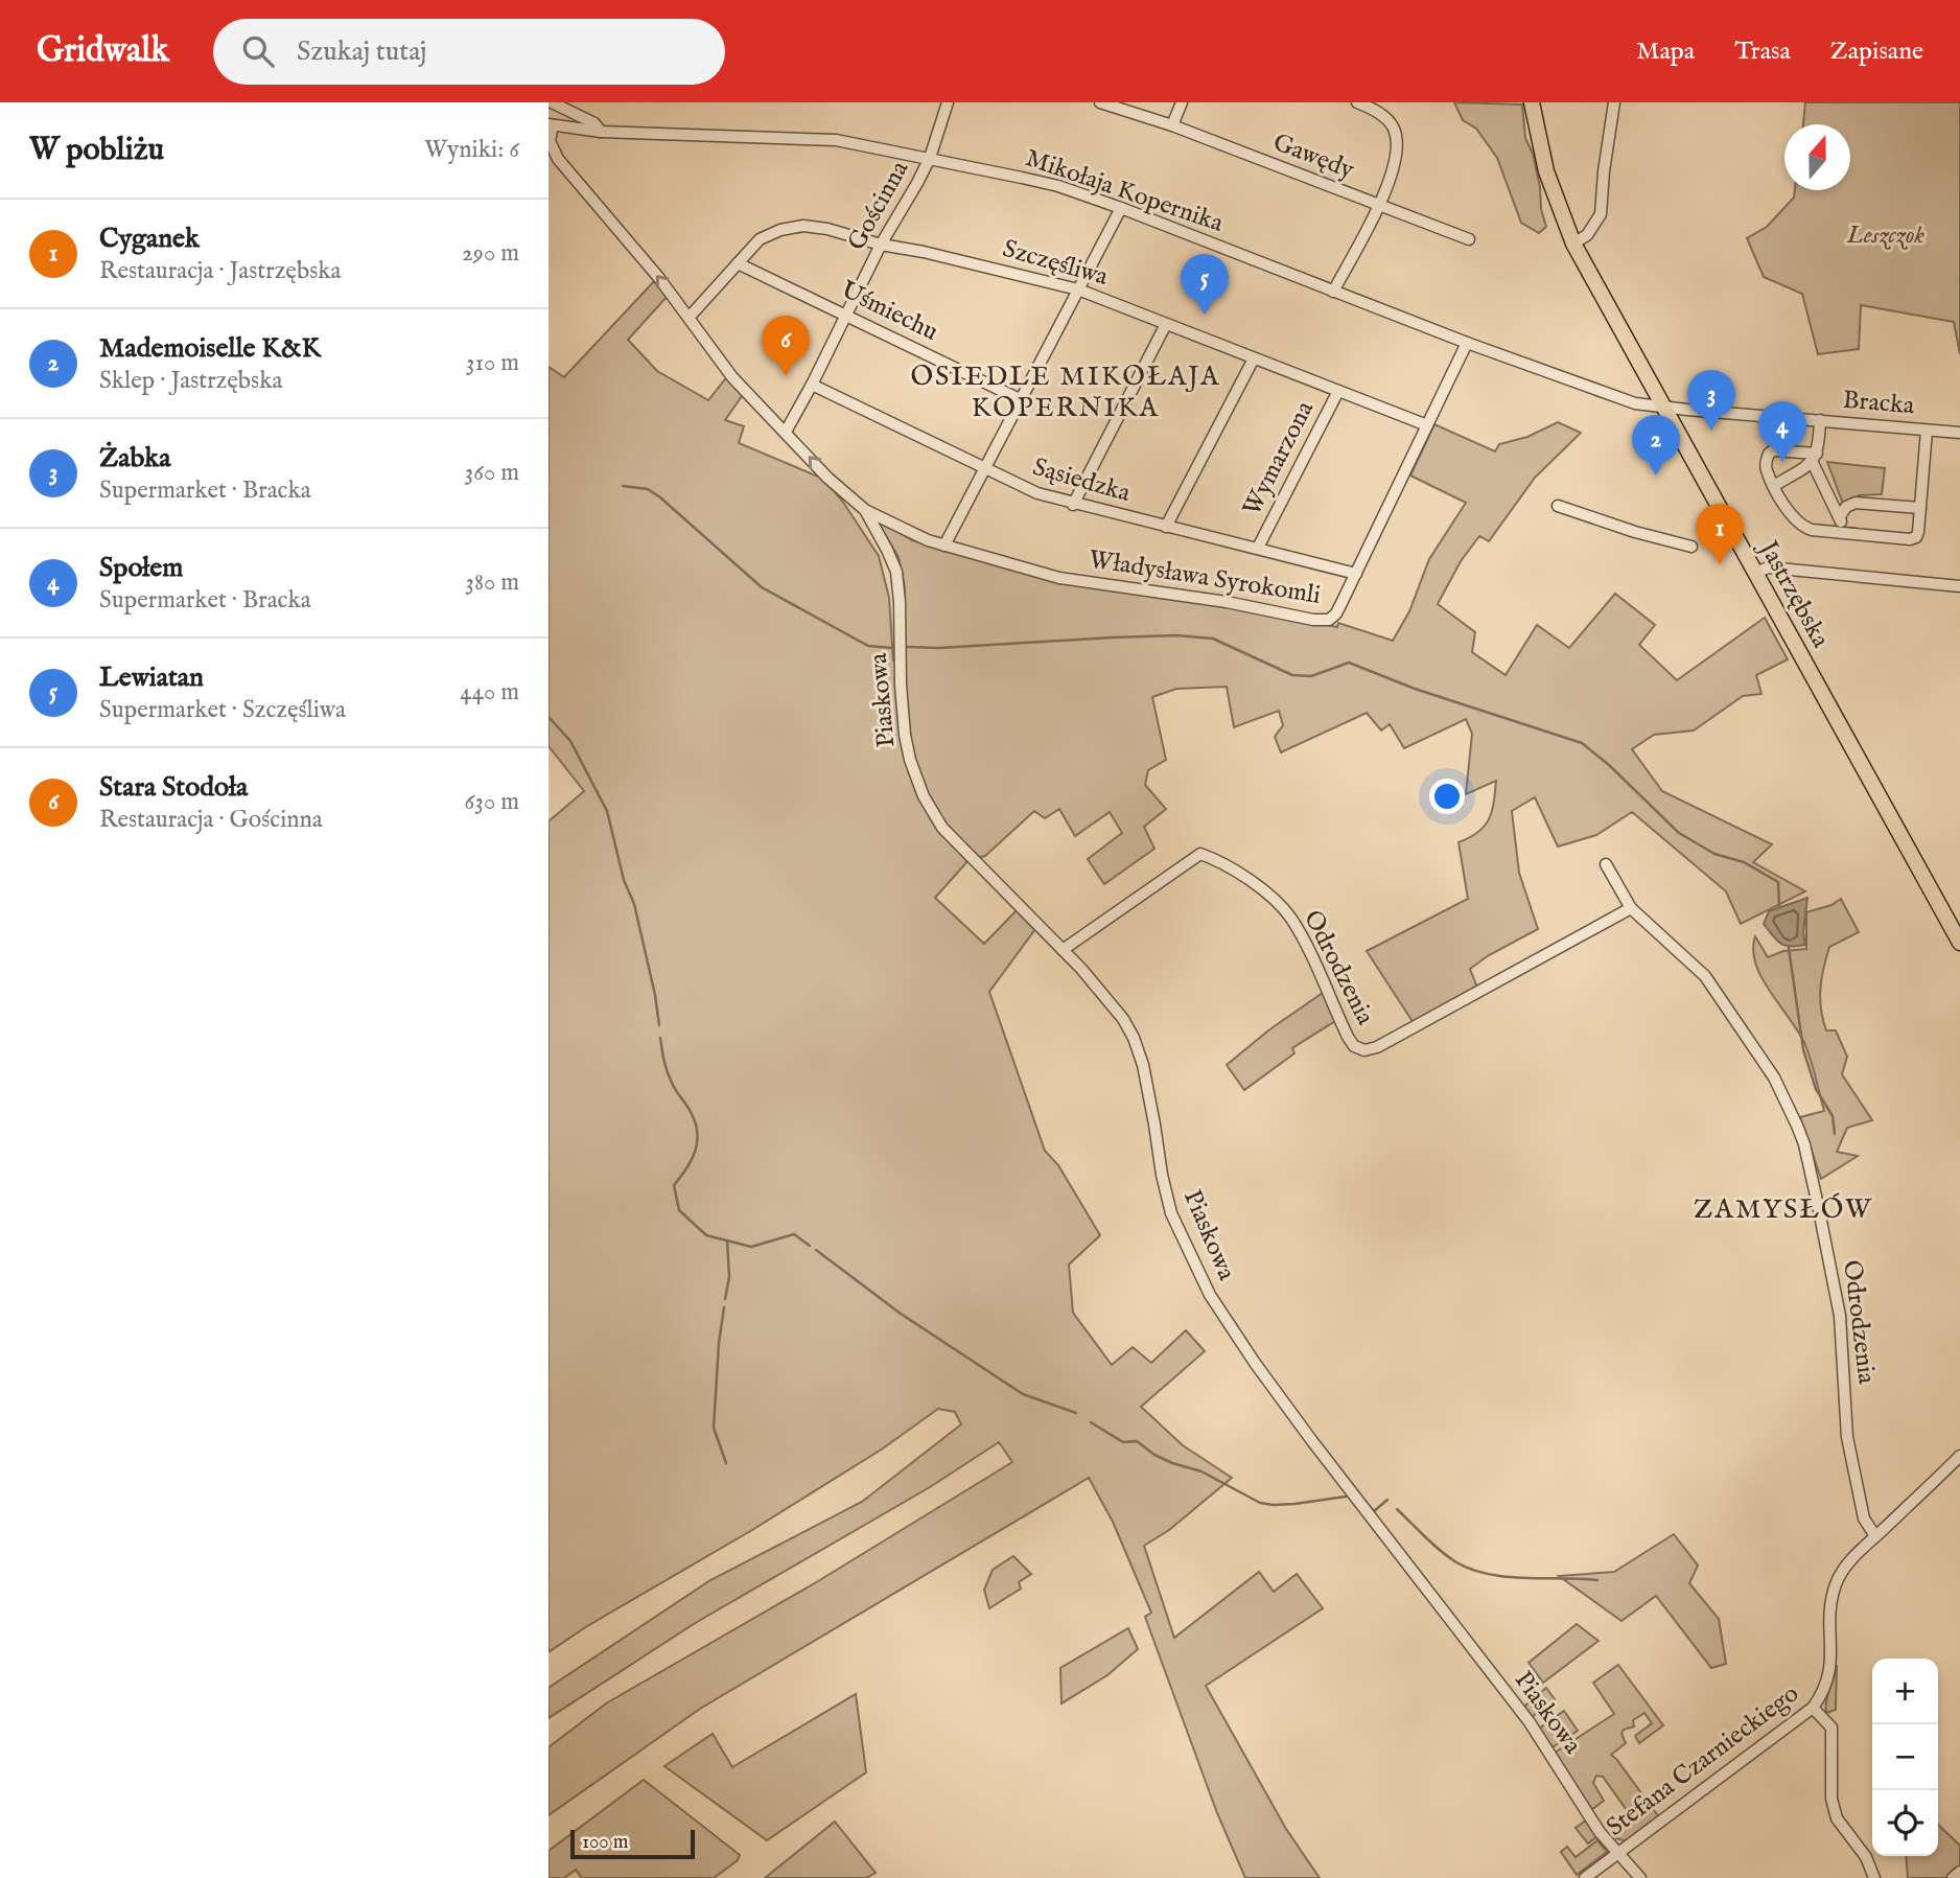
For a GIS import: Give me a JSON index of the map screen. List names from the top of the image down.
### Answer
{
  "streets": {
    "main road": ["Jastrzębska"],
    "street": [
      "Gawędy",
      "Mikołaja Kopernika",
      "Gościnna",
      "Szczęśliwa",
      "Uśmiechu",
      "Bracka",
      "Wymarzona",
      "Sąsiedzka",
      "Władysława Syrokomli",
      "Piaskowa",
      "Odrodzenia",
      "Stefana Czarnieckiego"
    ]
  },
  "crossings": [
    ["Mikołaja Kopernika", "Gościnna"],
    ["Mikołaja Kopernika", "Bracka"],
    ["Mikołaja Kopernika", "Władysława Syrokomli"],
    ["Mikołaja Kopernika", "Jastrzębska"],
    ["Gościnna", "Szczęśliwa"],
    ["Gościnna", "Uśmiechu"],
    ["Gościnna", "Sąsiedzka"],
    ["Gościnna", "Władysława Syrokomli"],
    ["Szczęśliwa", "Uśmiechu"],
    ["Szczęśliwa", "Wymarzona"],
    ["Szczęśliwa", "Władysława Syrokomli"],
    ["Bracka", "Jastrzębska"],
    ["Wymarzona", "Sąsiedzka"],
    ["Sąsiedzka", "Władysława Syrokomli"],
    ["Władysława Syrokomli", "Piaskowa"],
    ["Piaskowa", "Odrodzenia"],
    ["Piaskowa", "Stefana Czarnieckiego"],
    ["Odrodzenia", "Stefana Czarnieckiego"]
  ],
  "districts": ["OSIEDLE MIKOŁAJA KOPERNIKA", "ZAMYSŁÓW"],
  "parks": ["Leszczok"],
  "scale_bar": "100 m",
  "north": "top",
  "page": {
    "header": "Gridwalk",
    "search": "Szukaj tutaj",
    "nav": ["Mapa", "Trasa", "Zapisane"],
    "heading": ["W pobliżu", "Wyniki: 6"],
    "list": [
      {
        "mark": "1",
        "name": "Cyganek",
        "note": "Restauracja · Jastrzębska",
        "value": "290 m"
      },
      {
        "mark": "2",
        "name": "Mademoiselle K&K",
        "note": "Sklep · Jastrzębska",
        "value": "310 m"
      },
      {
        "mark": "3",
        "name": "Żabka",
        "note": "Supermarket · Bracka",
        "value": "360 m"
      },
      {
        "mark": "4",
        "name": "Społem",
        "note": "Supermarket · Bracka",
        "value": "380 m"
      },
      {
        "mark": "5",
        "name": "Lewiatan",
        "note": "Supermarket · Szczęśliwa",
        "value": "440 m"
      },
      {
        "mark": "6",
        "name": "Stara Stodoła",
        "note": "Restauracja · Gościnna",
        "value": "630 m"
      }
    ],
    "pins": [
      "5",
      "6",
      "3",
      "4",
      "2",
      "1"
    ],
    "map_buttons": ["+", "−"],
    "scale": "100 m"
  }
}
